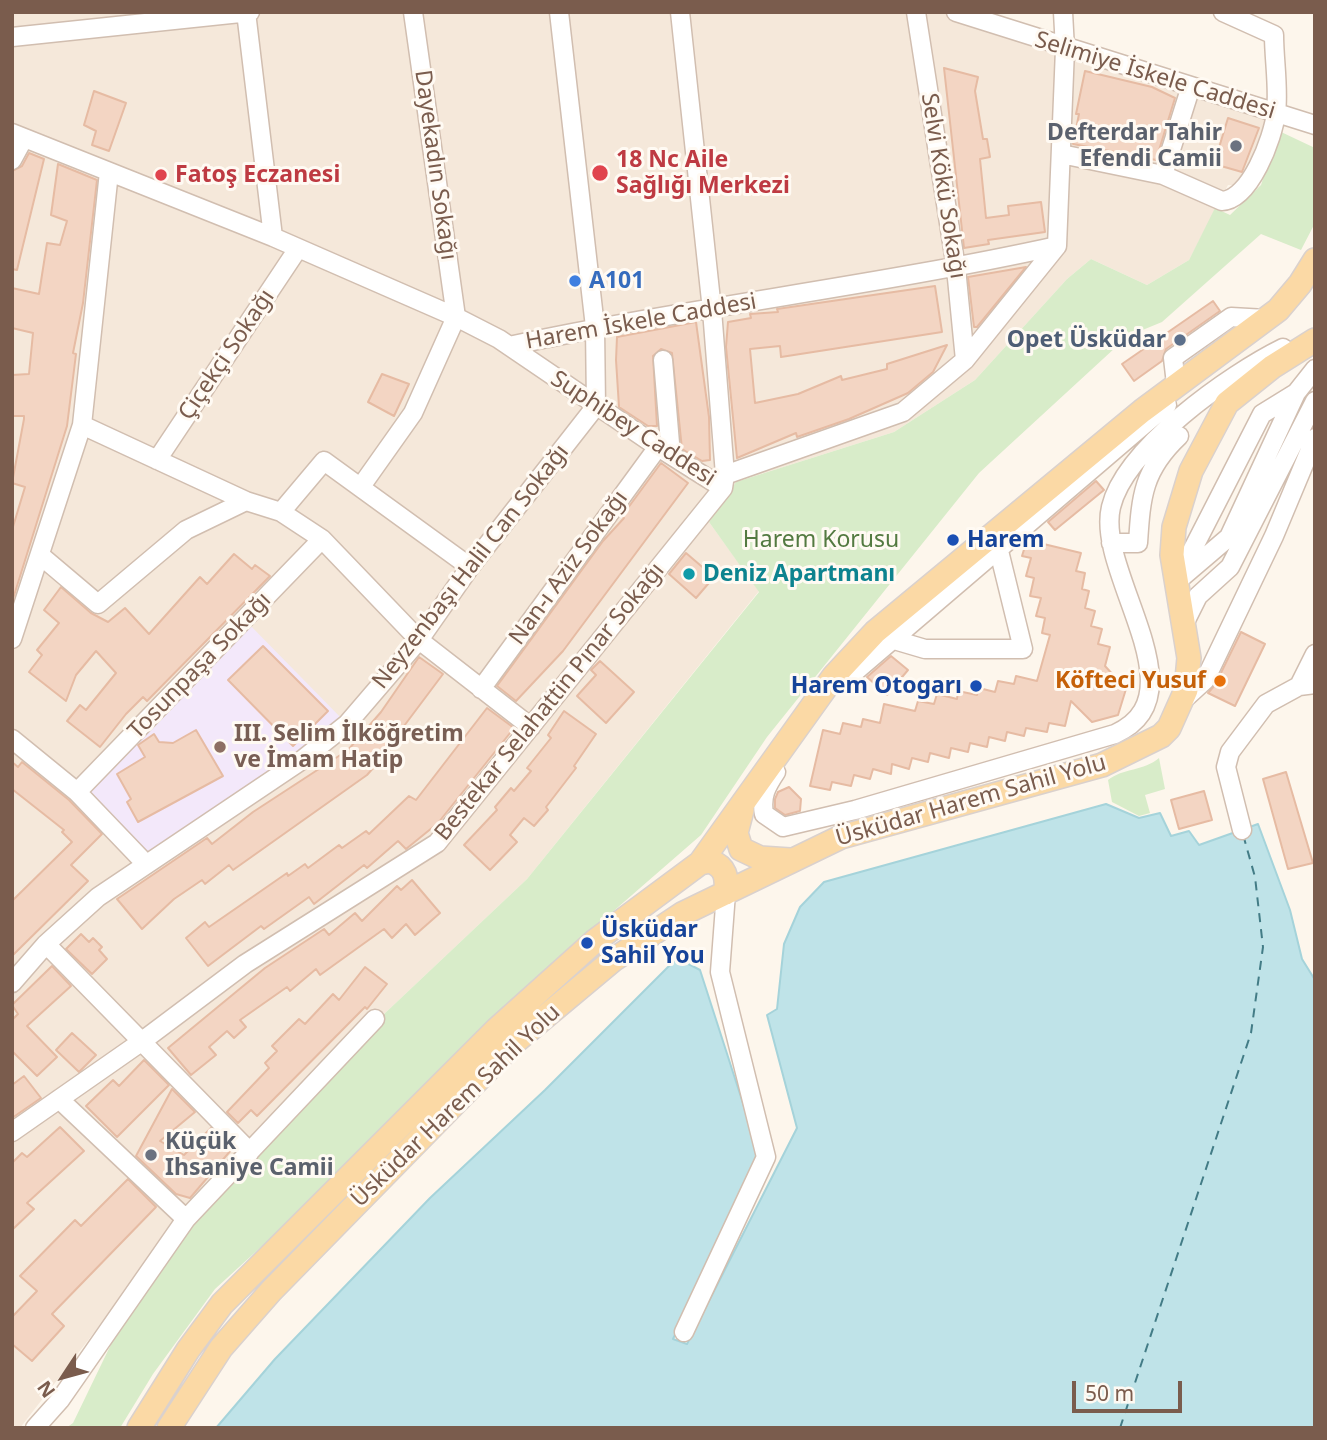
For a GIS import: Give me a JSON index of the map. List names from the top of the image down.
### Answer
{
  "streets": {
    "main road": ["Üsküdar Harem Sahil Yolu"],
    "street": [
      "Selimiye İskele Caddesi",
      "Dayekadın Sokağı",
      "Selvi Kökü Sokağı",
      "Harem İskele Caddesi",
      "Çiçekçi Sokağı",
      "Suphibey Caddesi",
      "Neyzenbaşı Halil Can Sokağı",
      "Nan-ı Aziz Sokağı",
      "Tosunpaşa Sokağı",
      "Bestekar Selahattin Pınar Sokağı"
    ]
  },
  "crossings": [
    ["Dayekadın Sokağı", "Harem İskele Caddesi"],
    ["Selvi Kökü Sokağı", "Harem İskele Caddesi"],
    ["Harem İskele Caddesi", "Çiçekçi Sokağı"],
    ["Harem İskele Caddesi", "Suphibey Caddesi"],
    ["Suphibey Caddesi", "Neyzenbaşı Halil Can Sokağı"],
    ["Suphibey Caddesi", "Nan-ı Aziz Sokağı"],
    ["Suphibey Caddesi", "Bestekar Selahattin Pınar Sokağı"]
  ],
  "parks": ["Harem Korusu"],
  "places": [
    "Defterdar Tahir Efendi Camii",
    "18 Nc Aile Sağlığı Merkezi",
    "Fatoş Eczanesi",
    "A101",
    "Opet Üsküdar",
    "Harem",
    "Deniz Apartmanı",
    "Köfteci Yusuf",
    "Harem Otogarı",
    "III. Selim İlköğretim ve İmam Hatip",
    "Üsküdar Sahil You",
    "Küçük Ihsaniye Camii"
  ],
  "scale_bar": "50 m",
  "north": "bottom left"
}
